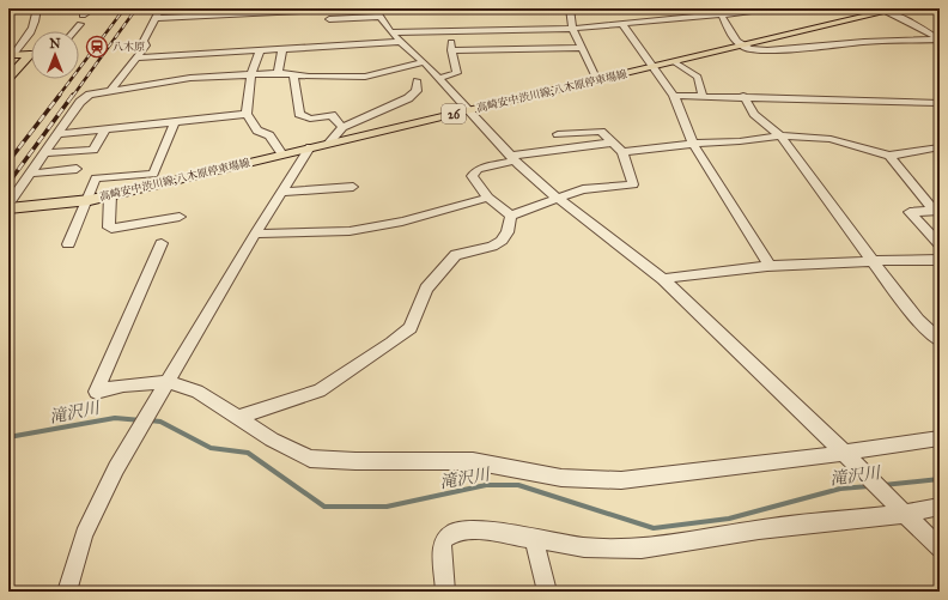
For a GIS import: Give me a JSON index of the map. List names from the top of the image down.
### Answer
{
  "streets": {
    "main road": ["高崎安中渋川線;八木原停車場線", "26"]
  },
  "water": ["滝沢川"],
  "places": {
    "station": ["八木原"]
  },
  "north": "top"
}
